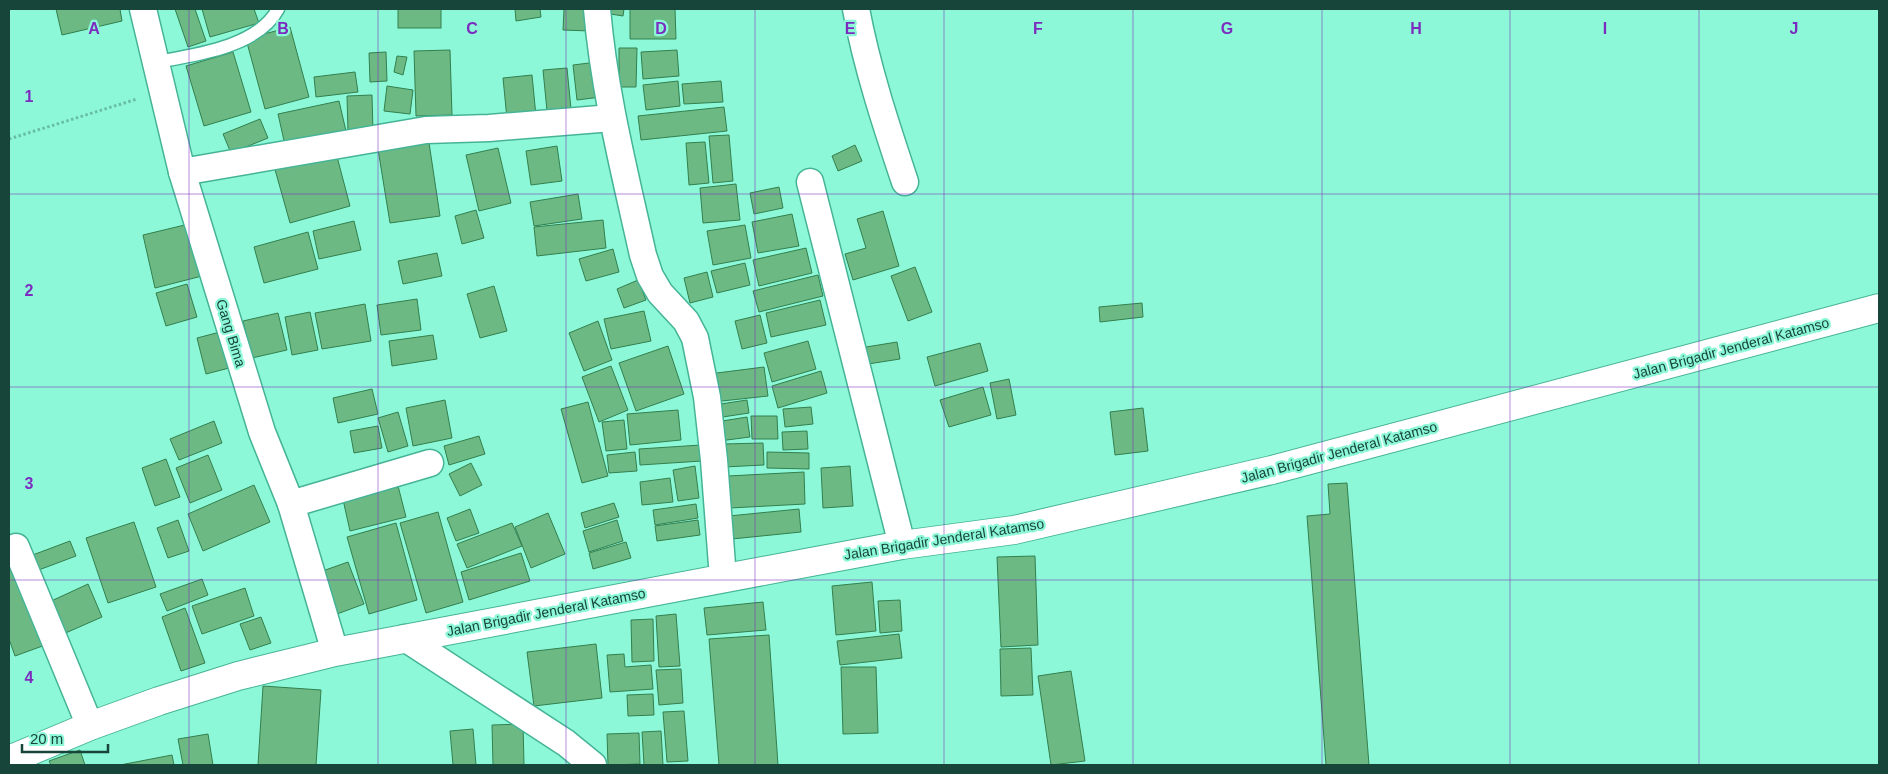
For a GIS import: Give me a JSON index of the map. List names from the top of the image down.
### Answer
{
  "streets": {
    "main road": ["Jalan Brigadir Jenderal Katamso"],
    "street": ["Gang Bima"]
  },
  "crossings": [
    ["Gang Bima", "Jalan Brigadir Jenderal Katamso"]
  ],
  "scale_bar": "20 m",
  "grid": {
    "columns": [
      "A",
      "B",
      "C",
      "D",
      "E",
      "F",
      "G",
      "H",
      "I",
      "J"
    ],
    "rows": [
      "1",
      "2",
      "3",
      "4"
    ]
  }
}
